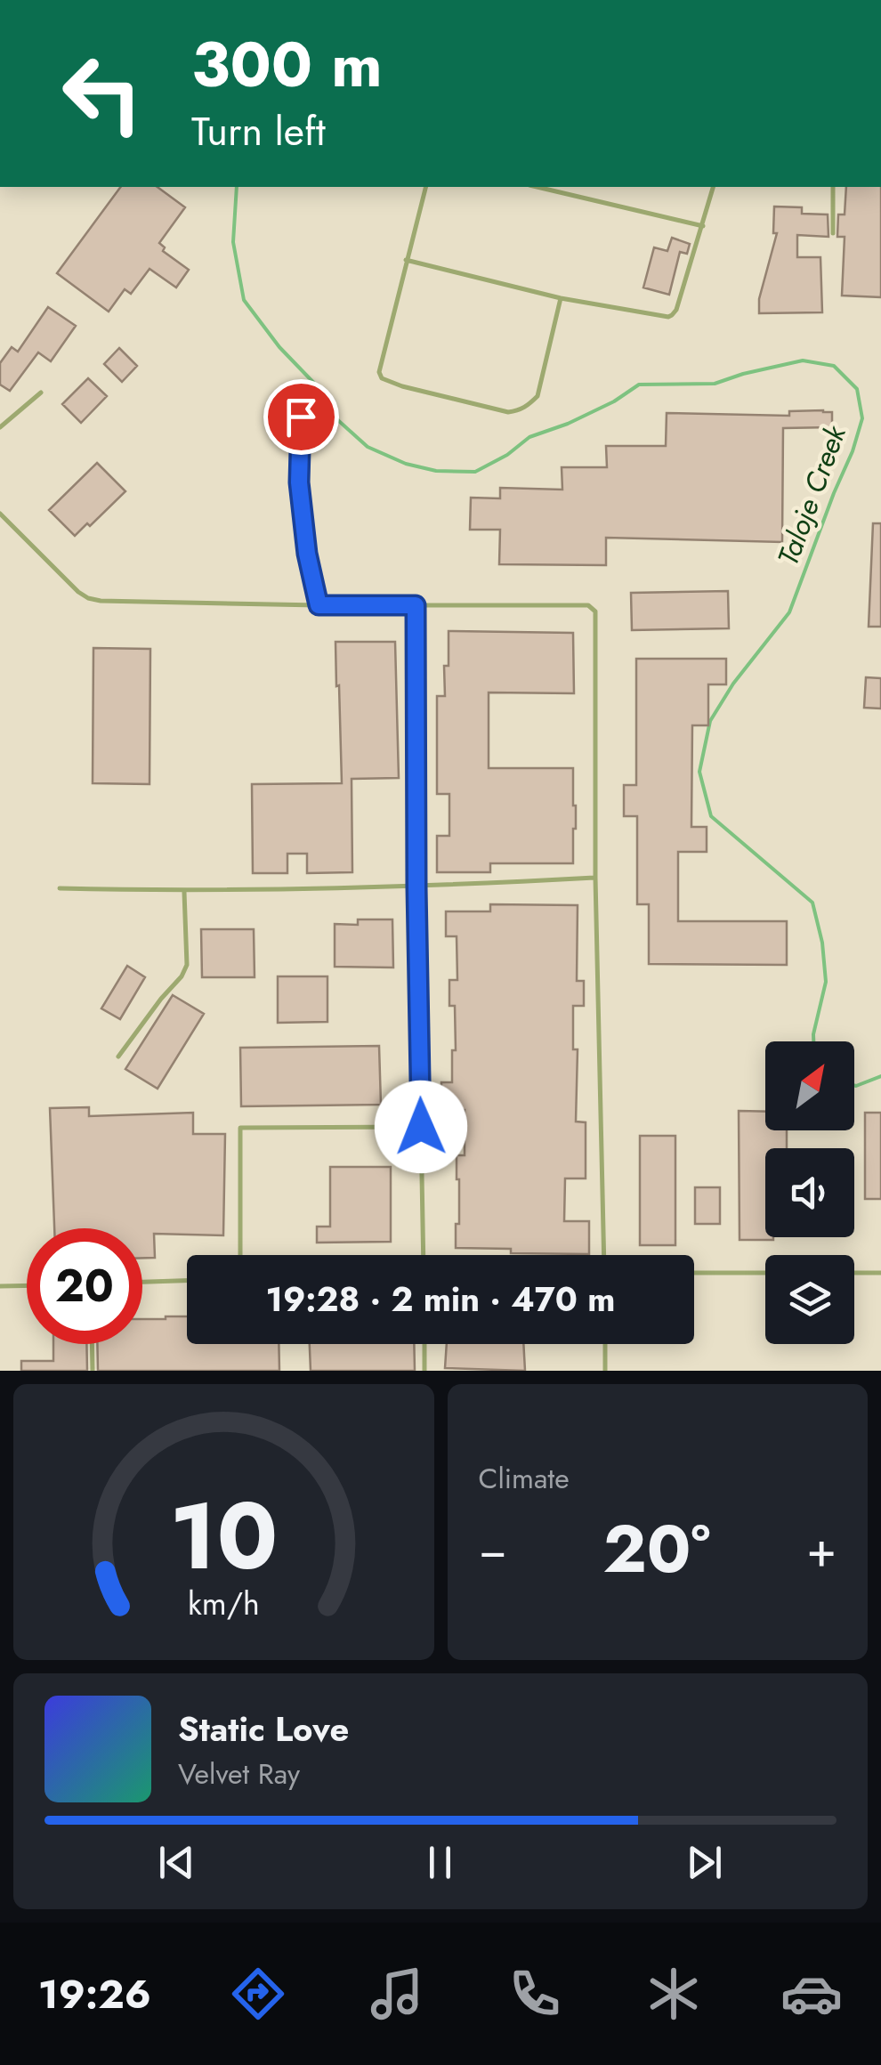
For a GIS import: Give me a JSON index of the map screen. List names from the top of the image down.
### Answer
{
  "water": ["Taloje Creek"],
  "north": "top right",
  "page": {
    "turn": ["300 m", "Turn left"],
    "limit": "20",
    "trip": "19:28 · 2 min · 470 m",
    "tile": "Climate",
    "heat": ["−", "20°", "+"],
    "song": ["Static Love", "Velvet Ray"],
    "tabs": "19:26",
    "gauge": ["10", "km/h"]
  }
}
